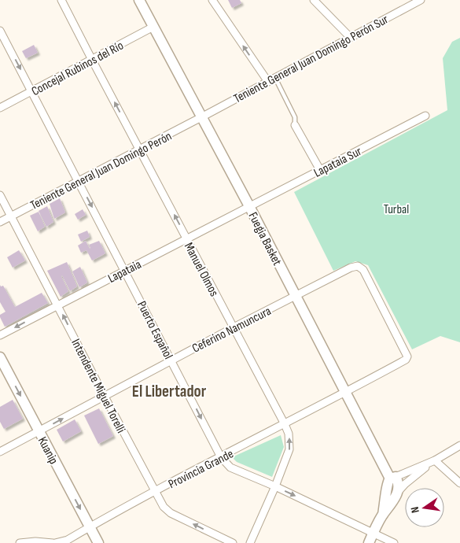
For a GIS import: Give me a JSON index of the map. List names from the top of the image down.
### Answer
{
  "streets": {
    "main road": ["Fuegia Basket", "Kuanip"],
    "street": [
      "Teniente General Juan Domingo Perón Sur",
      "Concejal Rubinos del Río",
      "Lapataia Sur",
      "Teniente General Juan Domingo Perón",
      "Manuel Olmos",
      "Lapataia",
      "Ceferino Namuncura",
      "Puerto Español",
      "Intendente Miguel Torelli",
      "Provincia Grande"
    ]
  },
  "crossings": [
    ["Teniente General Juan Domingo Perón Sur", "Teniente General Juan Domingo Perón"],
    ["Teniente General Juan Domingo Perón Sur", "Fuegia Basket"],
    ["Concejal Rubinos del Río", "Fuegia Basket"],
    ["Concejal Rubinos del Río", "Manuel Olmos"],
    ["Concejal Rubinos del Río", "Puerto Español"],
    ["Lapataia Sur", "Fuegia Basket"],
    ["Lapataia Sur", "Lapataia"],
    ["Teniente General Juan Domingo Perón", "Fuegia Basket"],
    ["Teniente General Juan Domingo Perón", "Manuel Olmos"],
    ["Teniente General Juan Domingo Perón", "Puerto Español"],
    ["Teniente General Juan Domingo Perón", "Intendente Miguel Torelli"],
    ["Fuegia Basket", "Lapataia"],
    ["Fuegia Basket", "Ceferino Namuncura"],
    ["Fuegia Basket", "Provincia Grande"],
    ["Manuel Olmos", "Lapataia"],
    ["Manuel Olmos", "Ceferino Namuncura"],
    ["Manuel Olmos", "Puerto Español"],
    ["Manuel Olmos", "Provincia Grande"],
    ["Lapataia", "Puerto Español"],
    ["Lapataia", "Intendente Miguel Torelli"],
    ["Ceferino Namuncura", "Puerto Español"],
    ["Ceferino Namuncura", "Intendente Miguel Torelli"],
    ["Ceferino Namuncura", "Kuanip"],
    ["Ceferino Namuncura", "Provincia Grande"],
    ["Puerto Español", "Provincia Grande"],
    ["Intendente Miguel Torelli", "Provincia Grande"],
    ["Kuanip", "Provincia Grande"]
  ],
  "one_way": [
    "Manuel Olmos",
    "Puerto Español",
    "Intendente Miguel Torelli",
    "Kuanip"
  ],
  "districts": ["El Libertador"],
  "parks": ["Turbal"],
  "north": "left"
}
